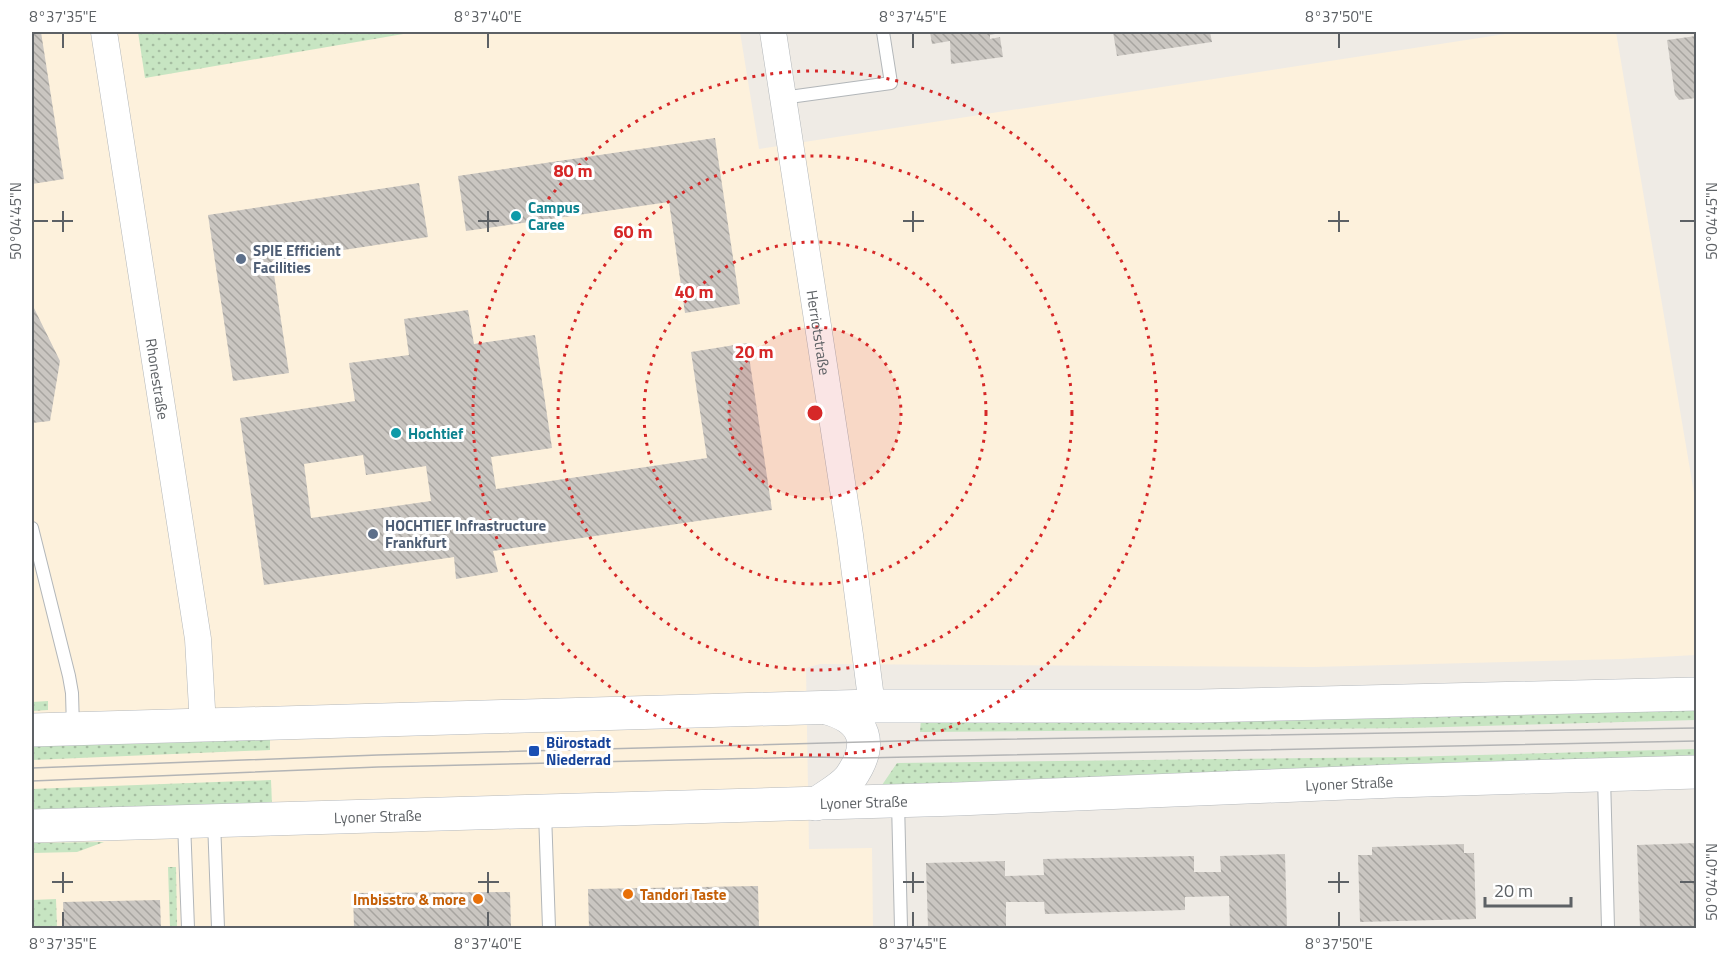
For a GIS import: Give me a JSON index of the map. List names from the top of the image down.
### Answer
{
  "streets": {
    "main road": ["Lyoner Straße"],
    "street": ["Herriotstraße", "Rhonestraße"]
  },
  "places": {
    "other": [
      "Campus Caree",
      "SPIE Efficient Facilities",
      "Hochtief",
      "HOCHTIEF Infrastructure Frankfurt",
      "Tandori Taste",
      "Imbisstro & more"
    ],
    "transit": ["Bürostadt Niederrad"]
  },
  "scale_bar": "20 m",
  "coordinates": [
    "8°37'35\"E",
    "8°37'40\"E",
    "8°37'45\"E",
    "8°37'50\"E",
    "50°04'45\"N",
    "50°04'40\"N"
  ],
  "rings": [
    "80 m",
    "60 m",
    "40 m",
    "20 m"
  ]
}
